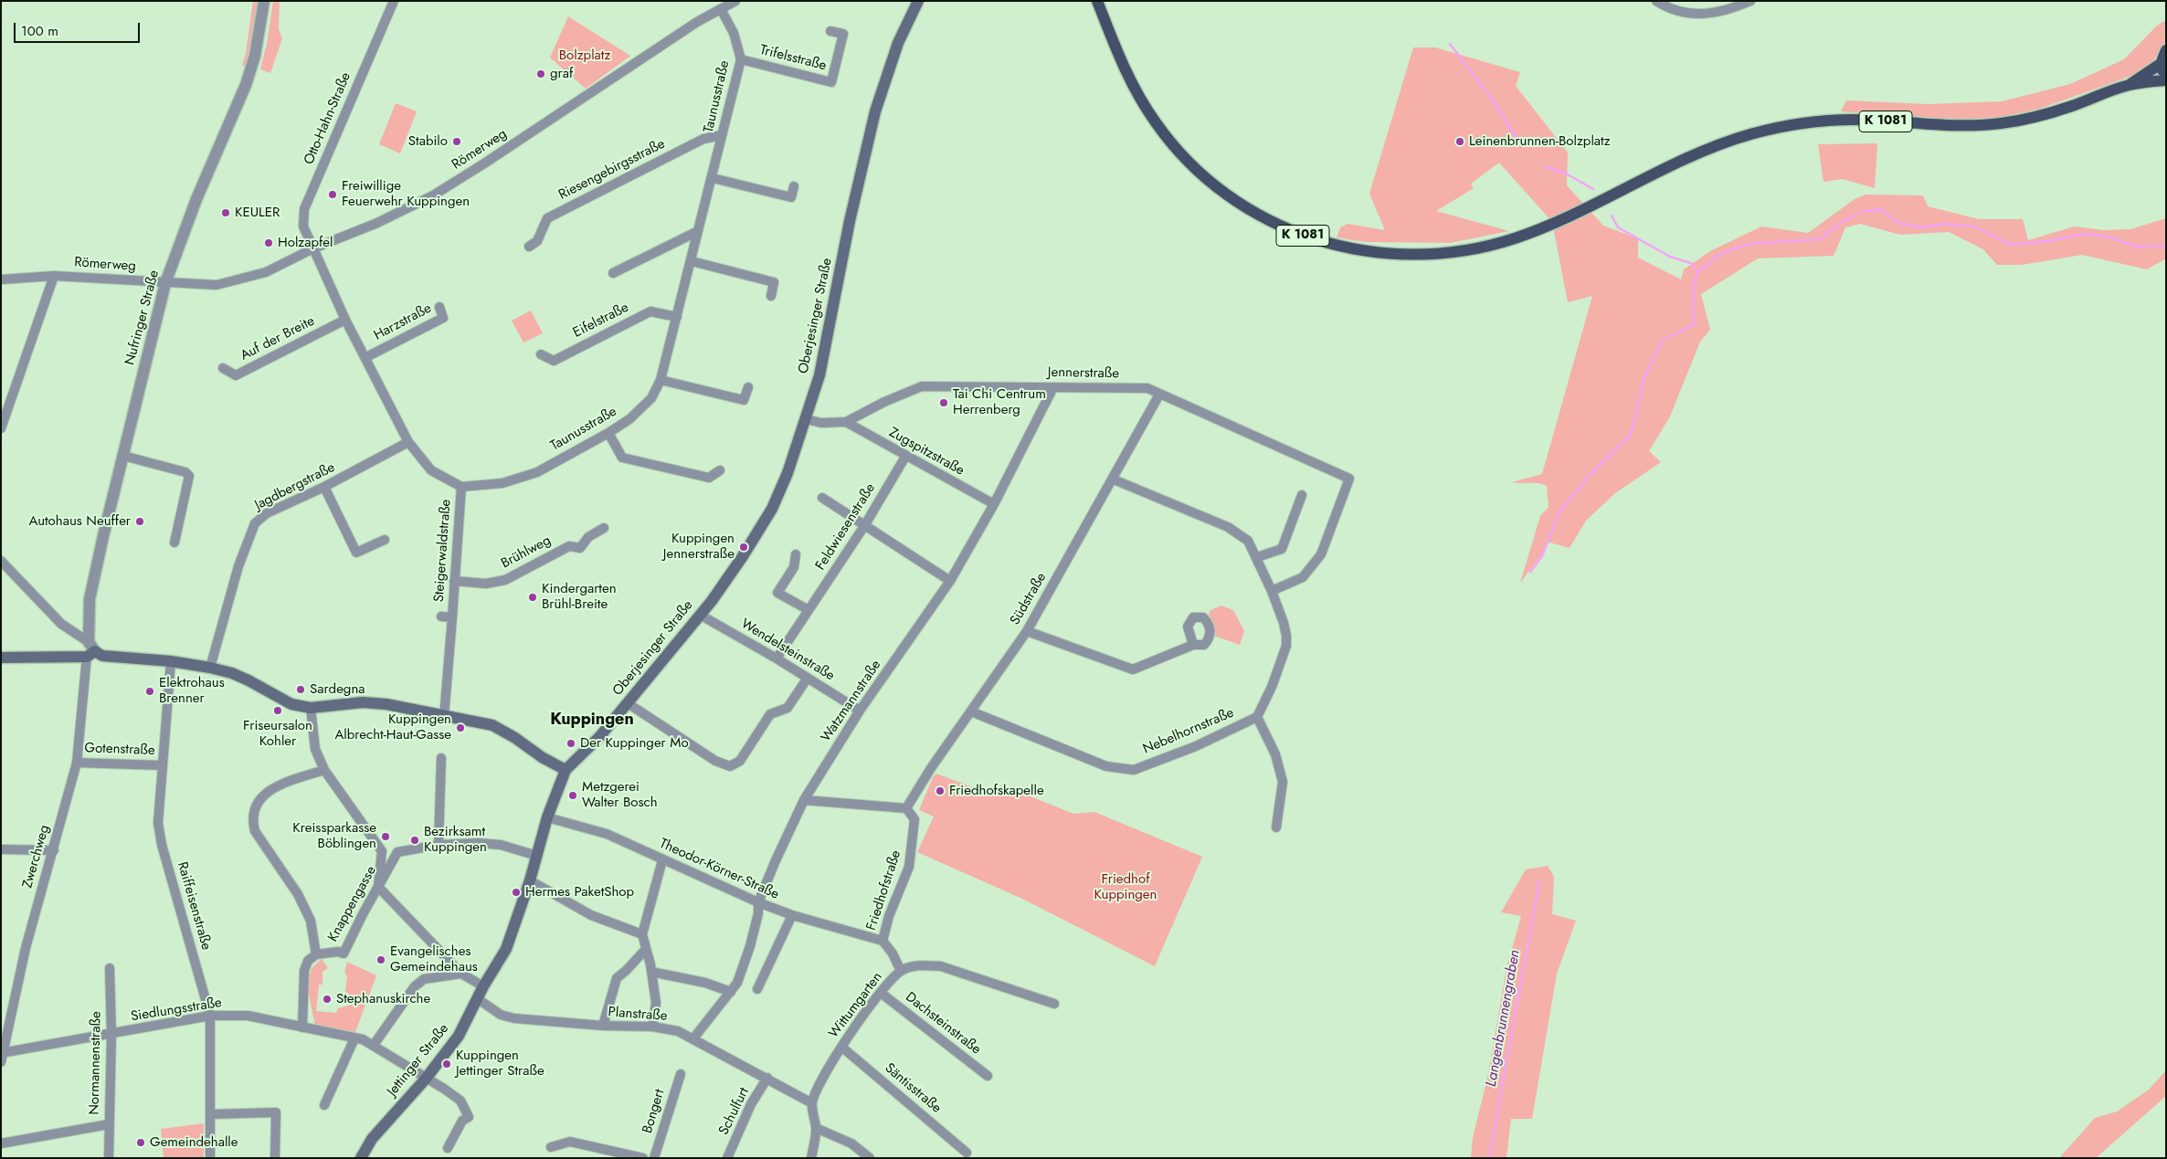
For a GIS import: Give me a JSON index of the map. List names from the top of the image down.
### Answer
{
  "streets": {
    "main road": ["K 1081", "Oberjesinger Straße", "Jettinger Straße"],
    "street": [
      "Trifelsstraße",
      "Taunusstraße",
      "Otto-Hahn-Straße",
      "Römerweg",
      "Riesengebirgsstraße",
      "Nufringer Straße",
      "Eifelstraße",
      "Harzstraße",
      "Auf der Breite",
      "Jennerstraße",
      "Zugspitzstraße",
      "Jagdbergstraße",
      "Feldwiesenstraße",
      "Steigerwaldstraße",
      "Brühlweg",
      "Südstraße",
      "Wendelsteinstraße",
      "Watzmannstraße",
      "Nebelhornstraße",
      "Gotenstraße",
      "Zwerchweg",
      "Theodor-Körner-Straße",
      "Friedhofstraße",
      "Knappengasse",
      "Raiffeisenstraße",
      "Wittumgarten",
      "Siedlungsstraße",
      "Planstraße",
      "Dachsteinstraße",
      "Normannenstraße",
      "Säntisstraße",
      "Bongert",
      "Schulfurt"
    ]
  },
  "crossings": [
    ["Trifelsstraße", "Taunusstraße"],
    ["Taunusstraße", "Römerweg"],
    ["Taunusstraße", "Riesengebirgsstraße"],
    ["Taunusstraße", "Eifelstraße"],
    ["Taunusstraße", "Steigerwaldstraße"],
    ["Otto-Hahn-Straße", "Römerweg"],
    ["Römerweg", "Nufringer Straße"],
    ["Oberjesinger Straße", "Jennerstraße"],
    ["Oberjesinger Straße", "Wendelsteinstraße"],
    ["Oberjesinger Straße", "Jettinger Straße"],
    ["Nufringer Straße", "Zwerchweg"],
    ["Jennerstraße", "Zugspitzstraße"],
    ["Jennerstraße", "Südstraße"],
    ["Jennerstraße", "Watzmannstraße"],
    ["Zugspitzstraße", "Feldwiesenstraße"],
    ["Zugspitzstraße", "Watzmannstraße"],
    ["Feldwiesenstraße", "Wendelsteinstraße"],
    ["Steigerwaldstraße", "Brühlweg"],
    ["Südstraße", "Nebelhornstraße"],
    ["Südstraße", "Friedhofstraße"],
    ["Wendelsteinstraße", "Watzmannstraße"],
    ["Watzmannstraße", "Theodor-Körner-Straße"],
    ["Watzmannstraße", "Planstraße"],
    ["Gotenstraße", "Zwerchweg"],
    ["Gotenstraße", "Raiffeisenstraße"],
    ["Zwerchweg", "Siedlungsstraße"],
    ["Theodor-Körner-Straße", "Friedhofstraße"],
    ["Theodor-Körner-Straße", "Jettinger Straße"],
    ["Friedhofstraße", "Wittumgarten"],
    ["Raiffeisenstraße", "Siedlungsstraße"],
    ["Wittumgarten", "Planstraße"],
    ["Wittumgarten", "Dachsteinstraße"],
    ["Wittumgarten", "Säntisstraße"],
    ["Siedlungsstraße", "Jettinger Straße"],
    ["Siedlungsstraße", "Normannenstraße"],
    ["Planstraße", "Jettinger Straße"],
    ["Planstraße", "Schulfurt"]
  ],
  "districts": ["Kuppingen"],
  "water": ["Langenbrunnengraben"],
  "parks": ["Bolzplatz", "Friedhof Kuppingen"],
  "places": [
    "graf",
    "Stabilo",
    "Leinenbrunnen-Bolzplatz",
    "Freiwillige Feuerwehr Kuppingen",
    "KEULER",
    "Holzapfel",
    "Tai Chi Centrum Herrenberg",
    "Autohaus Neuffer",
    "Kuppingen Jennerstraße",
    "Kindergarten Brühl-Breite",
    "Sardegna",
    "Elektrohaus Brenner",
    "Friseursalon Kohler",
    "Kuppingen Albrecht-Haut-Gasse",
    "Der Kuppinger Mo",
    "Friedhofskapelle",
    "Metzgerei Walter Bosch",
    "Kreissparkasse Böblingen",
    "Bezirksamt Kuppingen",
    "Hermes PaketShop",
    "Evangelisches Gemeindehaus",
    "Stephanuskirche",
    "Kuppingen Jettinger Straße",
    "Gemeindehalle"
  ],
  "scale_bar": "100 m"
}
